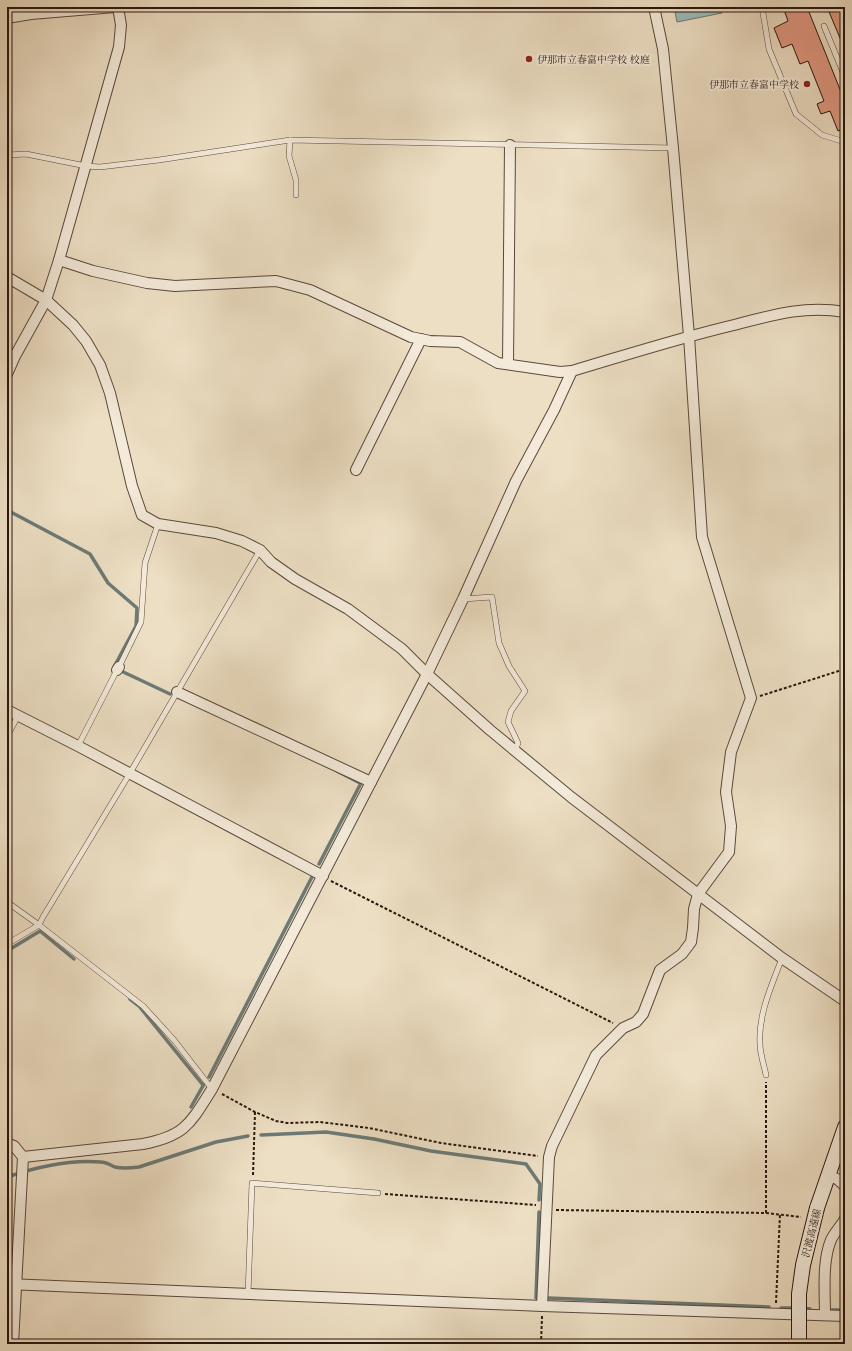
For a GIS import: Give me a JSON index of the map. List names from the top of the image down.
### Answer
{
  "streets": {
    "main road": ["沢渡高遠線"]
  },
  "places": ["伊那市立春富中学校 校庭", "伊那市立春富中学校"]
}
